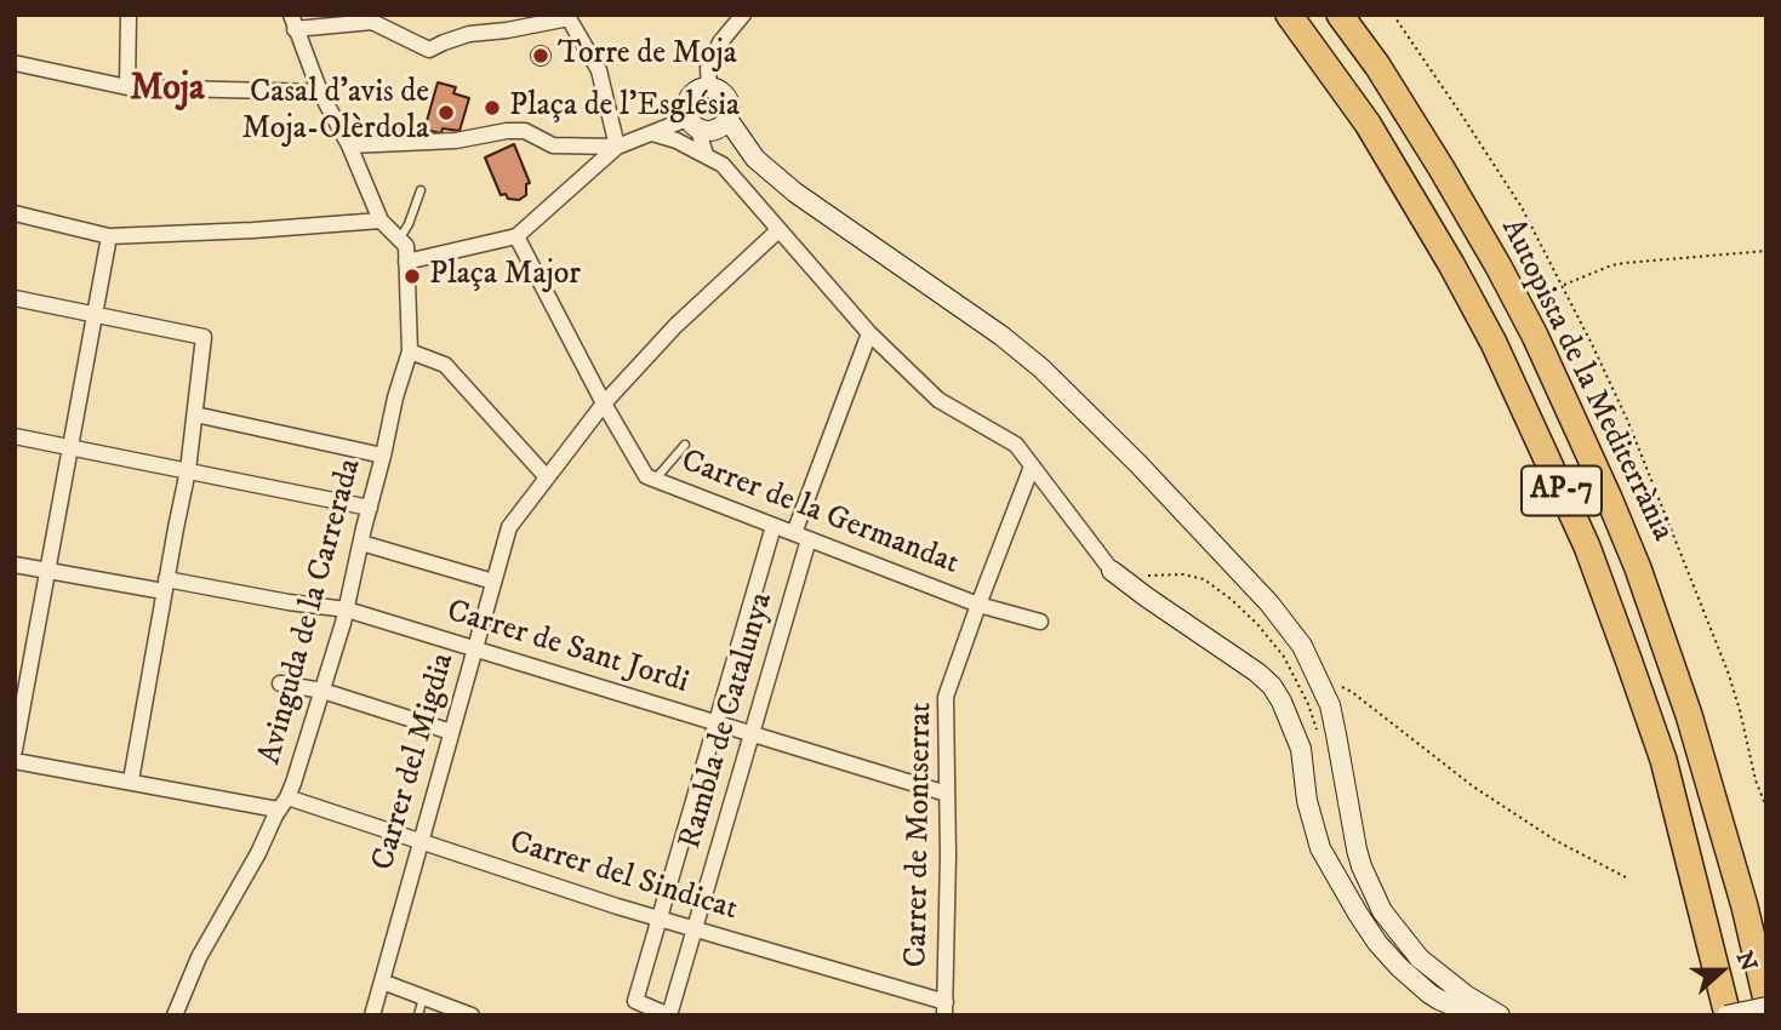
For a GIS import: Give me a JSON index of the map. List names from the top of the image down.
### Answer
{
  "streets": {
    "highway": ["Autopista de la Mediterrània", "AP-7"],
    "street": [
      "Carrer de la Germandat",
      "Avinguda de la Carrerada",
      "Carrer de Sant Jordi",
      "Rambla de Catalunya",
      "Carrer del Migdia",
      "Carrer de Montserrat",
      "Carrer del Sindicat"
    ]
  },
  "crossings": [
    ["Carrer de la Germandat", "Rambla de Catalunya"],
    ["Carrer de la Germandat", "Carrer del Migdia"],
    ["Carrer de la Germandat", "Carrer de Montserrat"],
    ["Avinguda de la Carrerada", "Carrer de Sant Jordi"],
    ["Avinguda de la Carrerada", "Carrer del Sindicat"],
    ["Carrer de Sant Jordi", "Rambla de Catalunya"],
    ["Carrer de Sant Jordi", "Carrer del Migdia"],
    ["Carrer de Sant Jordi", "Carrer de Montserrat"],
    ["Rambla de Catalunya", "Carrer del Sindicat"],
    ["Carrer del Migdia", "Carrer del Sindicat"],
    ["Carrer de Montserrat", "Carrer del Sindicat"]
  ],
  "districts": ["Moja"],
  "places": [
    "Torre de Moja",
    "Plaça de l'Església",
    "Casal d'avis de Moja-Olèrdola",
    "Plaça Major"
  ],
  "north": "right"
}
